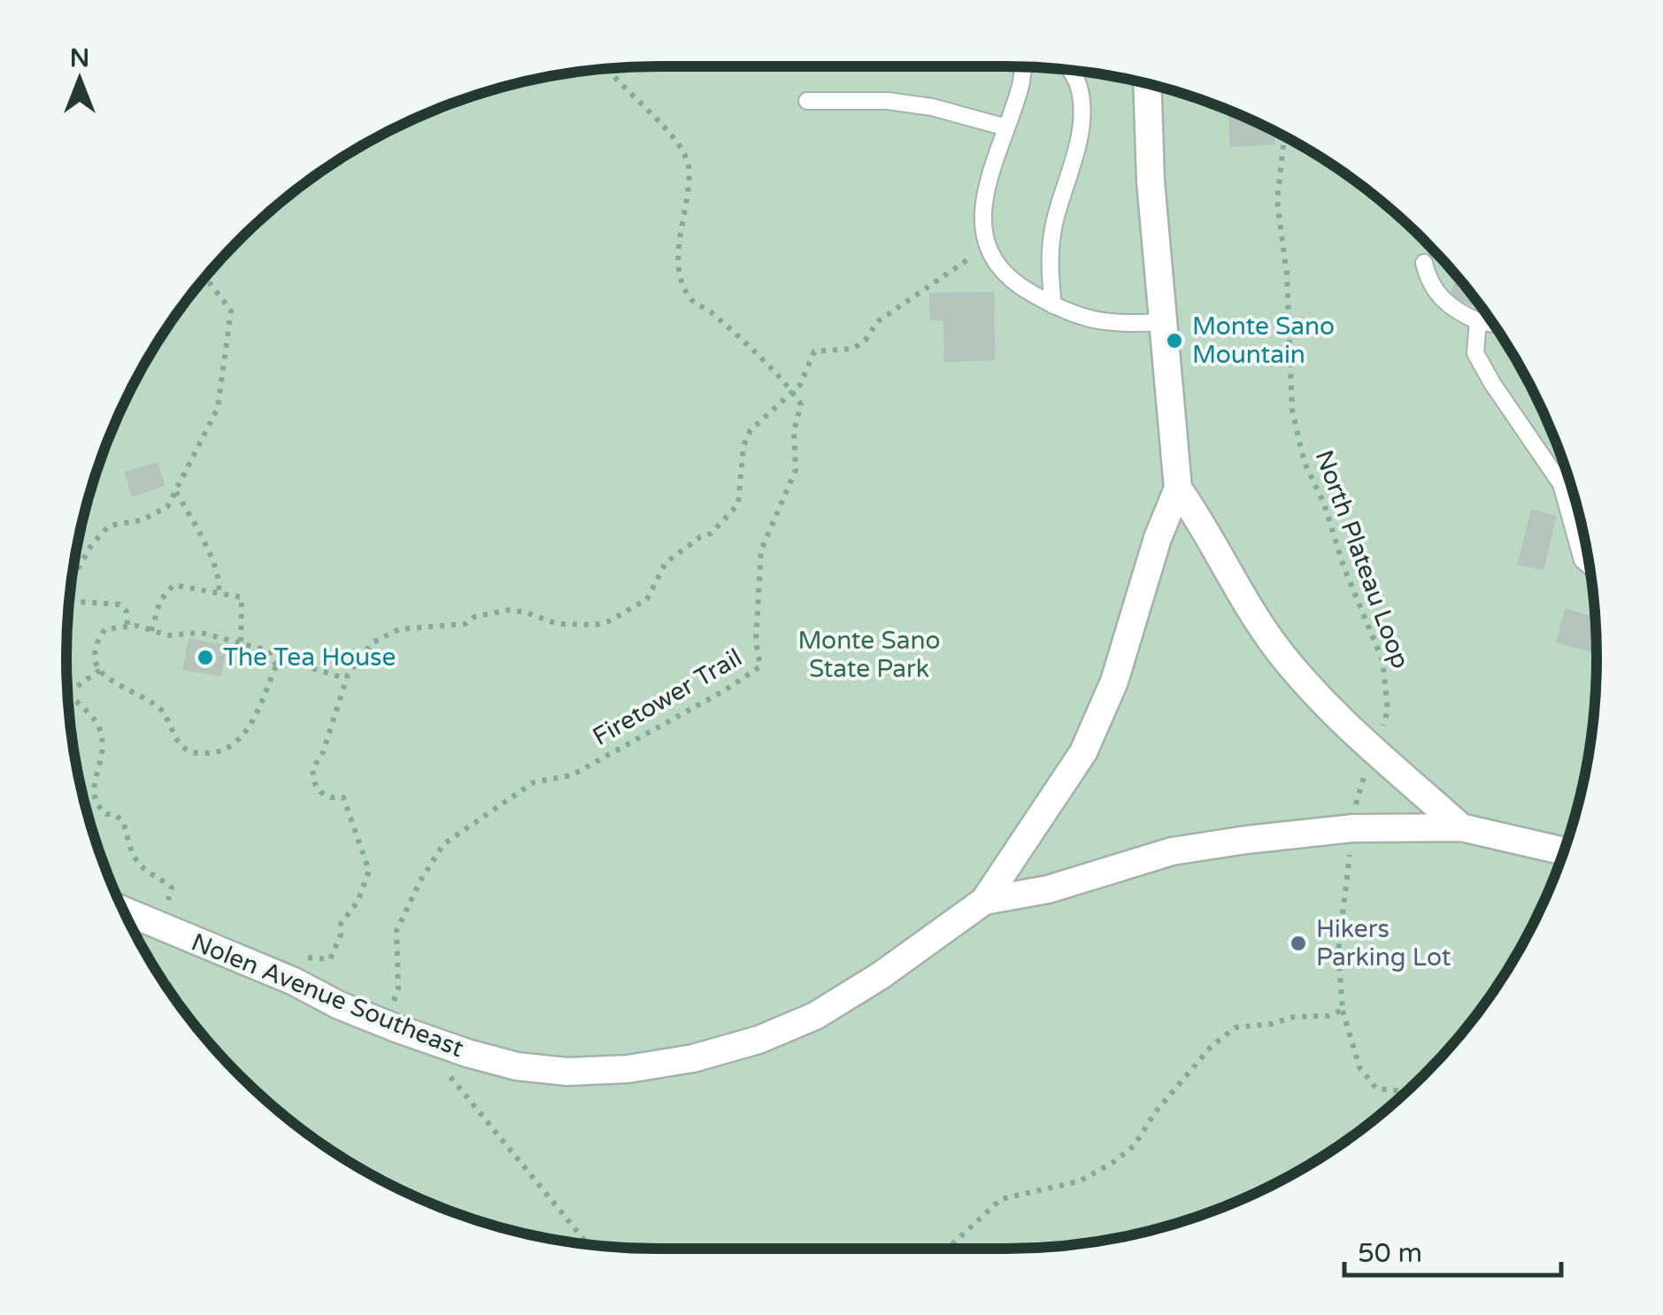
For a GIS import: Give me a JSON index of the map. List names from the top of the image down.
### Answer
{
  "streets": {
    "street": ["Nolen Avenue Southeast"],
    "path": ["North Plateau Loop", "Firetower Trail"]
  },
  "crossings": [
    ["North Plateau Loop", "Nolen Avenue Southeast"]
  ],
  "parks": ["Monte Sano State Park"],
  "places": ["Monte Sano Mountain", "The Tea House", "Hikers Parking Lot"],
  "scale_bar": "50 m",
  "north": "top"
}
